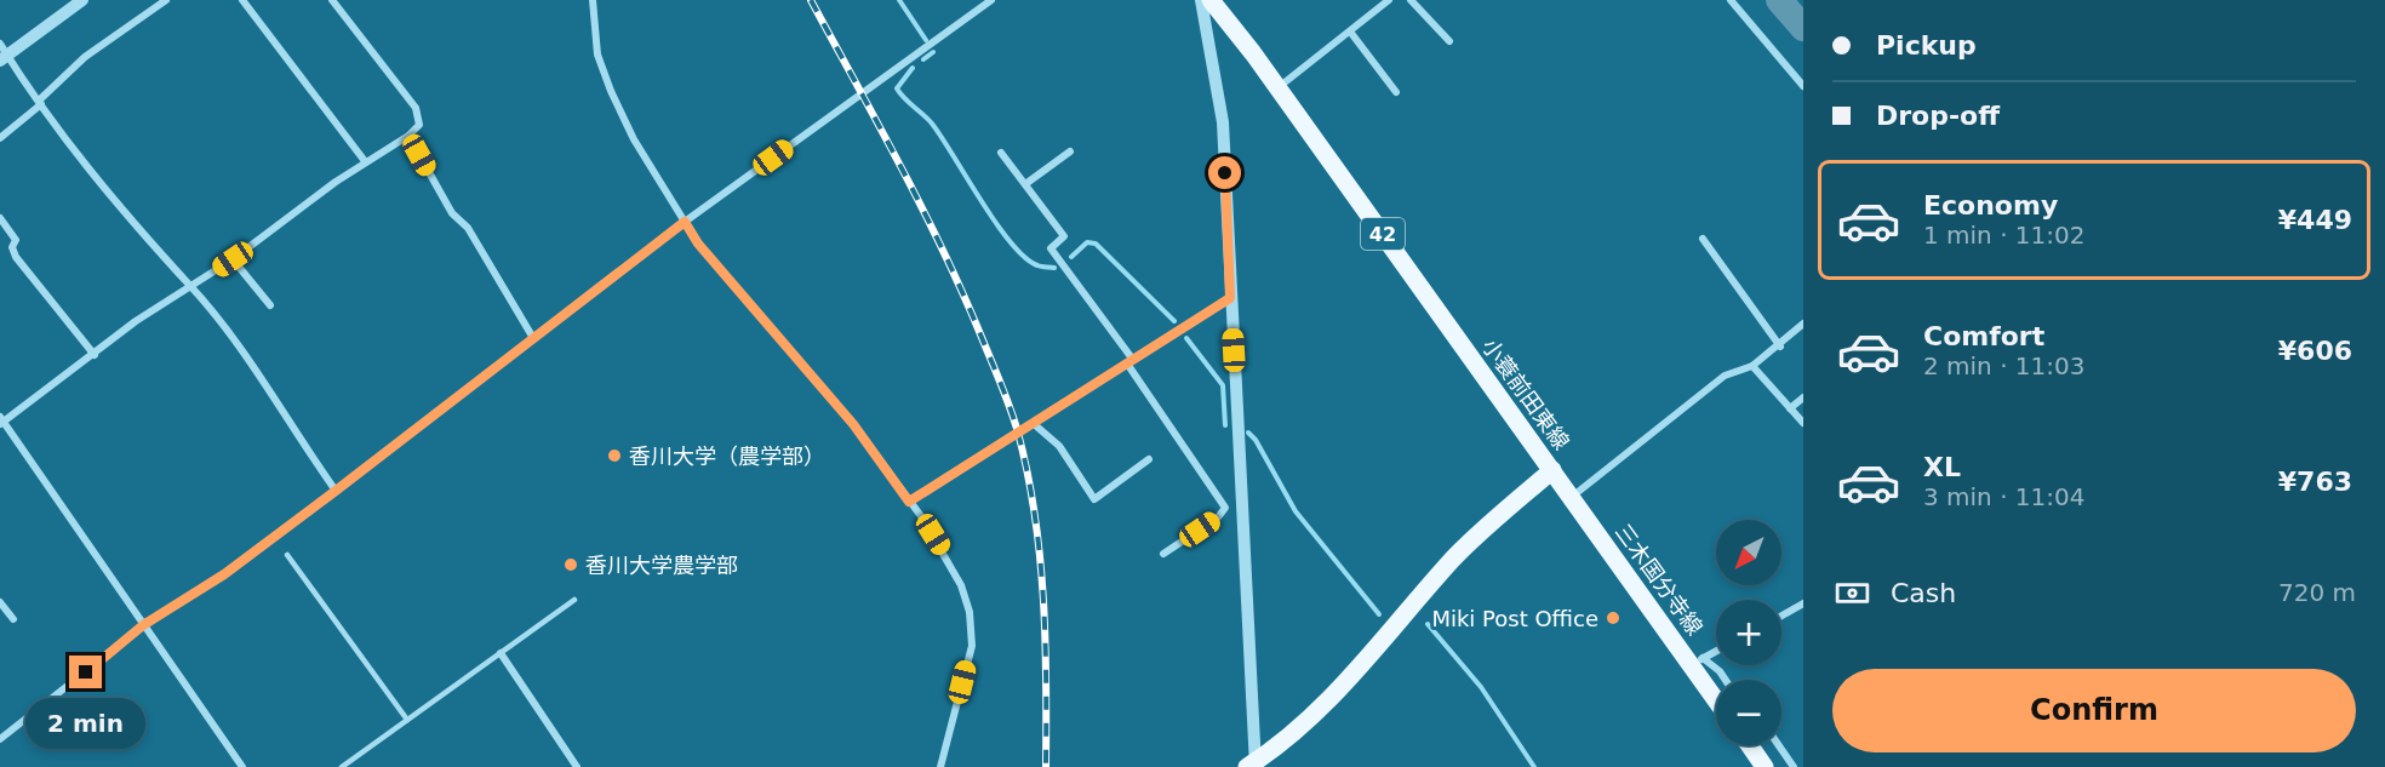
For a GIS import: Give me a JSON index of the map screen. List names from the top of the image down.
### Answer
{
  "streets": {
    "main road": ["42", "小蓑前田東線", "三木国分寺線"]
  },
  "crossings": [
    ["小蓑前田東線", "三木国分寺線"]
  ],
  "places": ["香川大学（農学部）", "香川大学農学部", "Miki Post Office"],
  "north": "bottom left",
  "page": {
    "banner": ["Pickup", "Drop-off"],
    "list": [
      {
        "name": "Economy",
        "note": "1 min · 11:02",
        "value": "¥449"
      },
      {
        "name": "Comfort",
        "note": "2 min · 11:03",
        "value": "¥606"
      },
      {
        "name": "XL",
        "note": "3 min · 11:04",
        "value": "¥763"
      }
    ],
    "map_buttons": ["+", "−"],
    "pay": ["Cash", "720 m"],
    "buttons": "Confirm",
    "bubble": "2 min"
  }
}
